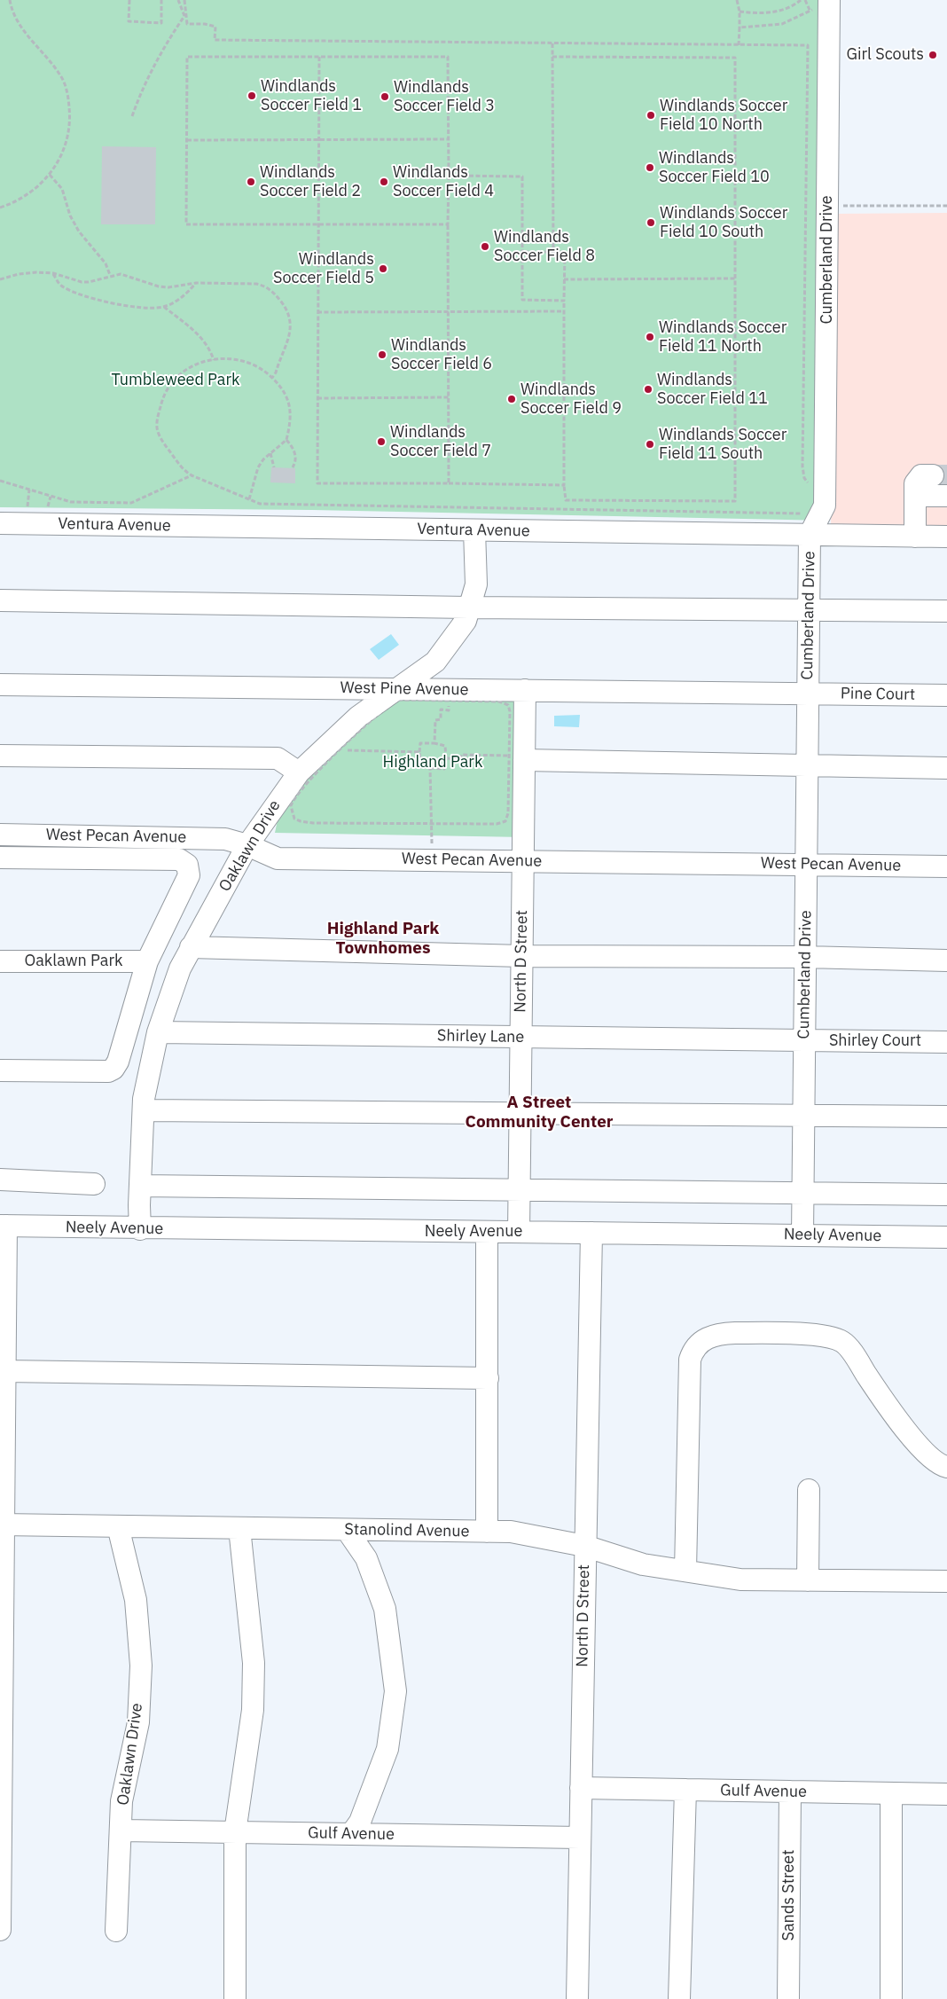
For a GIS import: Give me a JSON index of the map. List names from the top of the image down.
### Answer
{
  "streets": {
    "street": [
      "Cumberland Drive",
      "Ventura Avenue",
      "West Pine Avenue",
      "Pine Court",
      "West Pecan Avenue",
      "Oaklawn Drive",
      "Oaklawn Park",
      "North D Street",
      "Shirley Lane",
      "Shirley Court",
      "Neely Avenue",
      "Stanolind Avenue",
      "Gulf Avenue",
      "Sands Street"
    ]
  },
  "crossings": [
    ["Cumberland Drive", "Ventura Avenue"],
    ["Cumberland Drive", "West Pine Avenue"],
    ["Cumberland Drive", "Pine Court"],
    ["Cumberland Drive", "West Pecan Avenue"],
    ["Cumberland Drive", "Shirley Lane"],
    ["Cumberland Drive", "Shirley Court"],
    ["Cumberland Drive", "Neely Avenue"],
    ["Ventura Avenue", "Oaklawn Drive"],
    ["West Pine Avenue", "Pine Court"],
    ["West Pine Avenue", "Oaklawn Drive"],
    ["West Pine Avenue", "North D Street"],
    ["West Pecan Avenue", "Oaklawn Drive"],
    ["West Pecan Avenue", "North D Street"],
    ["Oaklawn Drive", "Shirley Lane"],
    ["Oaklawn Drive", "Neely Avenue"],
    ["Oaklawn Drive", "Stanolind Avenue"],
    ["Oaklawn Drive", "Gulf Avenue"],
    ["North D Street", "Shirley Lane"],
    ["North D Street", "Neely Avenue"],
    ["North D Street", "Stanolind Avenue"],
    ["North D Street", "Gulf Avenue"],
    ["Shirley Lane", "Shirley Court"],
    ["Gulf Avenue", "Sands Street"]
  ],
  "districts": ["Highland Park Townhomes", "A Street Community Center"],
  "parks": ["Tumbleweed Park", "Highland Park"],
  "places": [
    "Girl Scouts",
    "Windlands Soccer Field 1",
    "Windlands Soccer Field 3",
    "Windlands Soccer Field 10 North",
    "Windlands Soccer Field 10",
    "Windlands Soccer Field 2",
    "Windlands Soccer Field 4",
    "Windlands Soccer Field 10 South",
    "Windlands Soccer Field 8",
    "Windlands Soccer Field 5",
    "Windlands Soccer Field 11 North",
    "Windlands Soccer Field 6",
    "Windlands Soccer Field 11",
    "Windlands Soccer Field 9",
    "Windlands Soccer Field 7",
    "Windlands Soccer Field 11 South"
  ]
}
